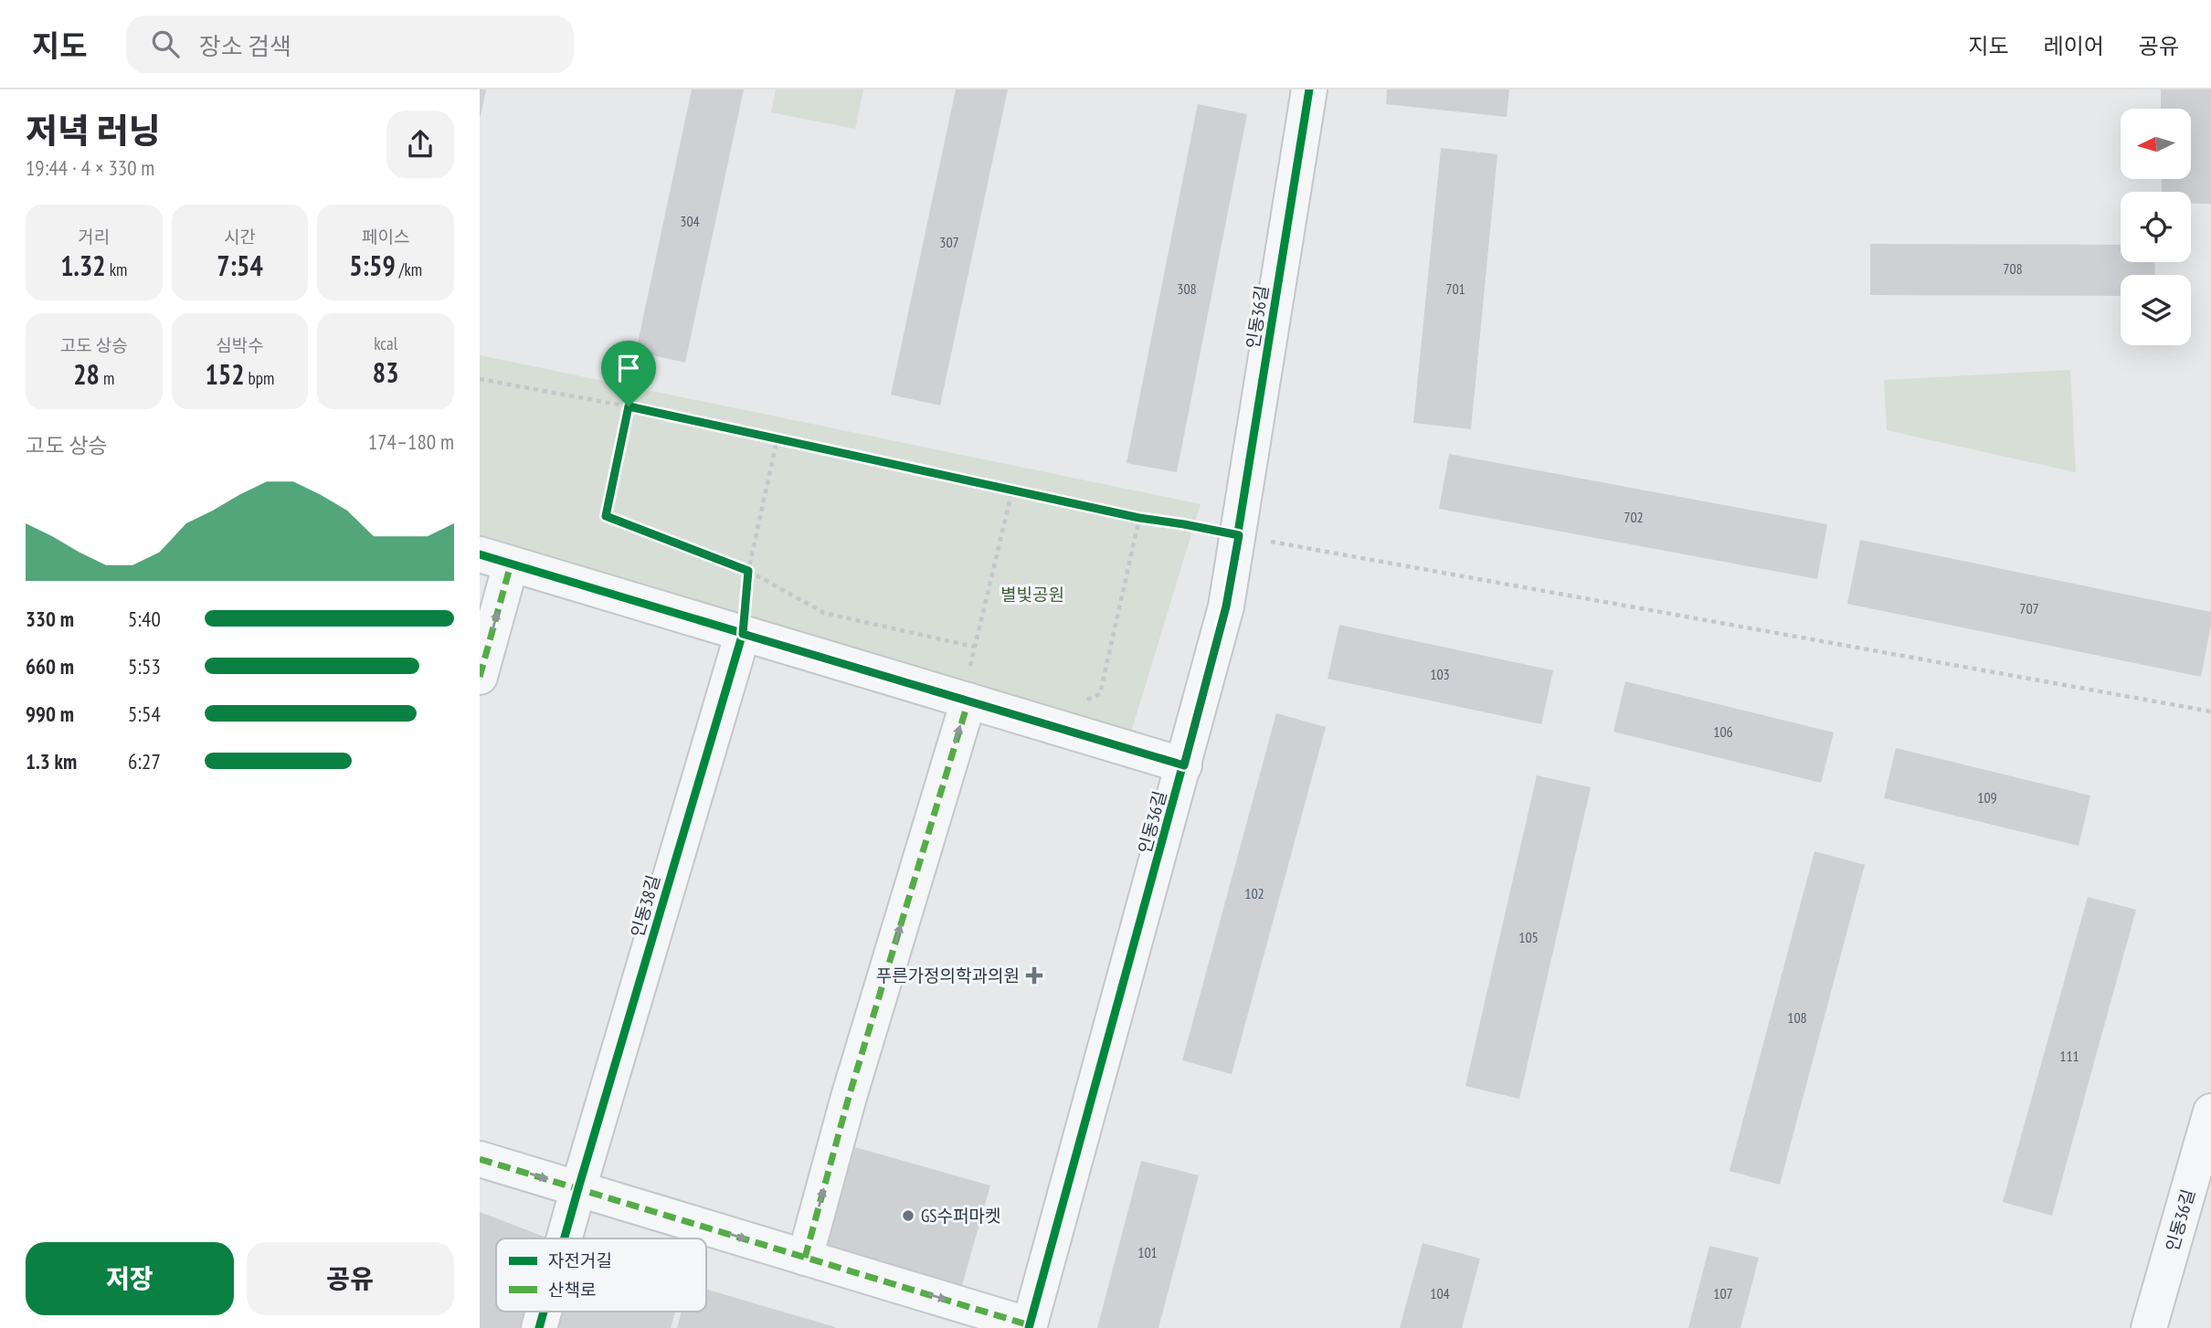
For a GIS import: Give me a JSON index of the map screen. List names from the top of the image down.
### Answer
{
  "streets": {
    "street": ["인동36길", "인동38길"]
  },
  "parks": ["별빛공원"],
  "places": {
    "health": ["푸른가정의학과의원"],
    "other": ["GS수퍼마켓"]
  },
  "house_numbers": [
    "304",
    "307",
    "708",
    "308",
    "701",
    "702",
    "707",
    "103",
    "106",
    "109",
    "102",
    "105",
    "108",
    "111",
    "101",
    "104",
    "107"
  ],
  "legend": ["자전거길", "산책로"],
  "north": "left",
  "page": {
    "header": "지도",
    "search": "장소 검색",
    "nav": ["지도", "레이어", "공유"],
    "heading": ["저녁 러닝", "19:44 · 4 × 330 m"],
    "stats": [
      ["거리", "1.32 km"],
      ["시간", "7:54"],
      ["페이스", "5:59 /km"],
      ["고도 상승", "28 m"],
      ["심박수", "152 bpm"],
      ["kcal", "83"]
    ],
    "chart": ["고도 상승", "174–180 m"],
    "list": [
      {
        "name": "330 m",
        "note": "5:40"
      },
      {
        "name": "660 m",
        "note": "5:53"
      },
      {
        "name": "990 m",
        "note": "5:54"
      },
      {
        "name": "1.3 km",
        "note": "6:27"
      }
    ],
    "buttons": ["저장", "공유"]
  }
}
